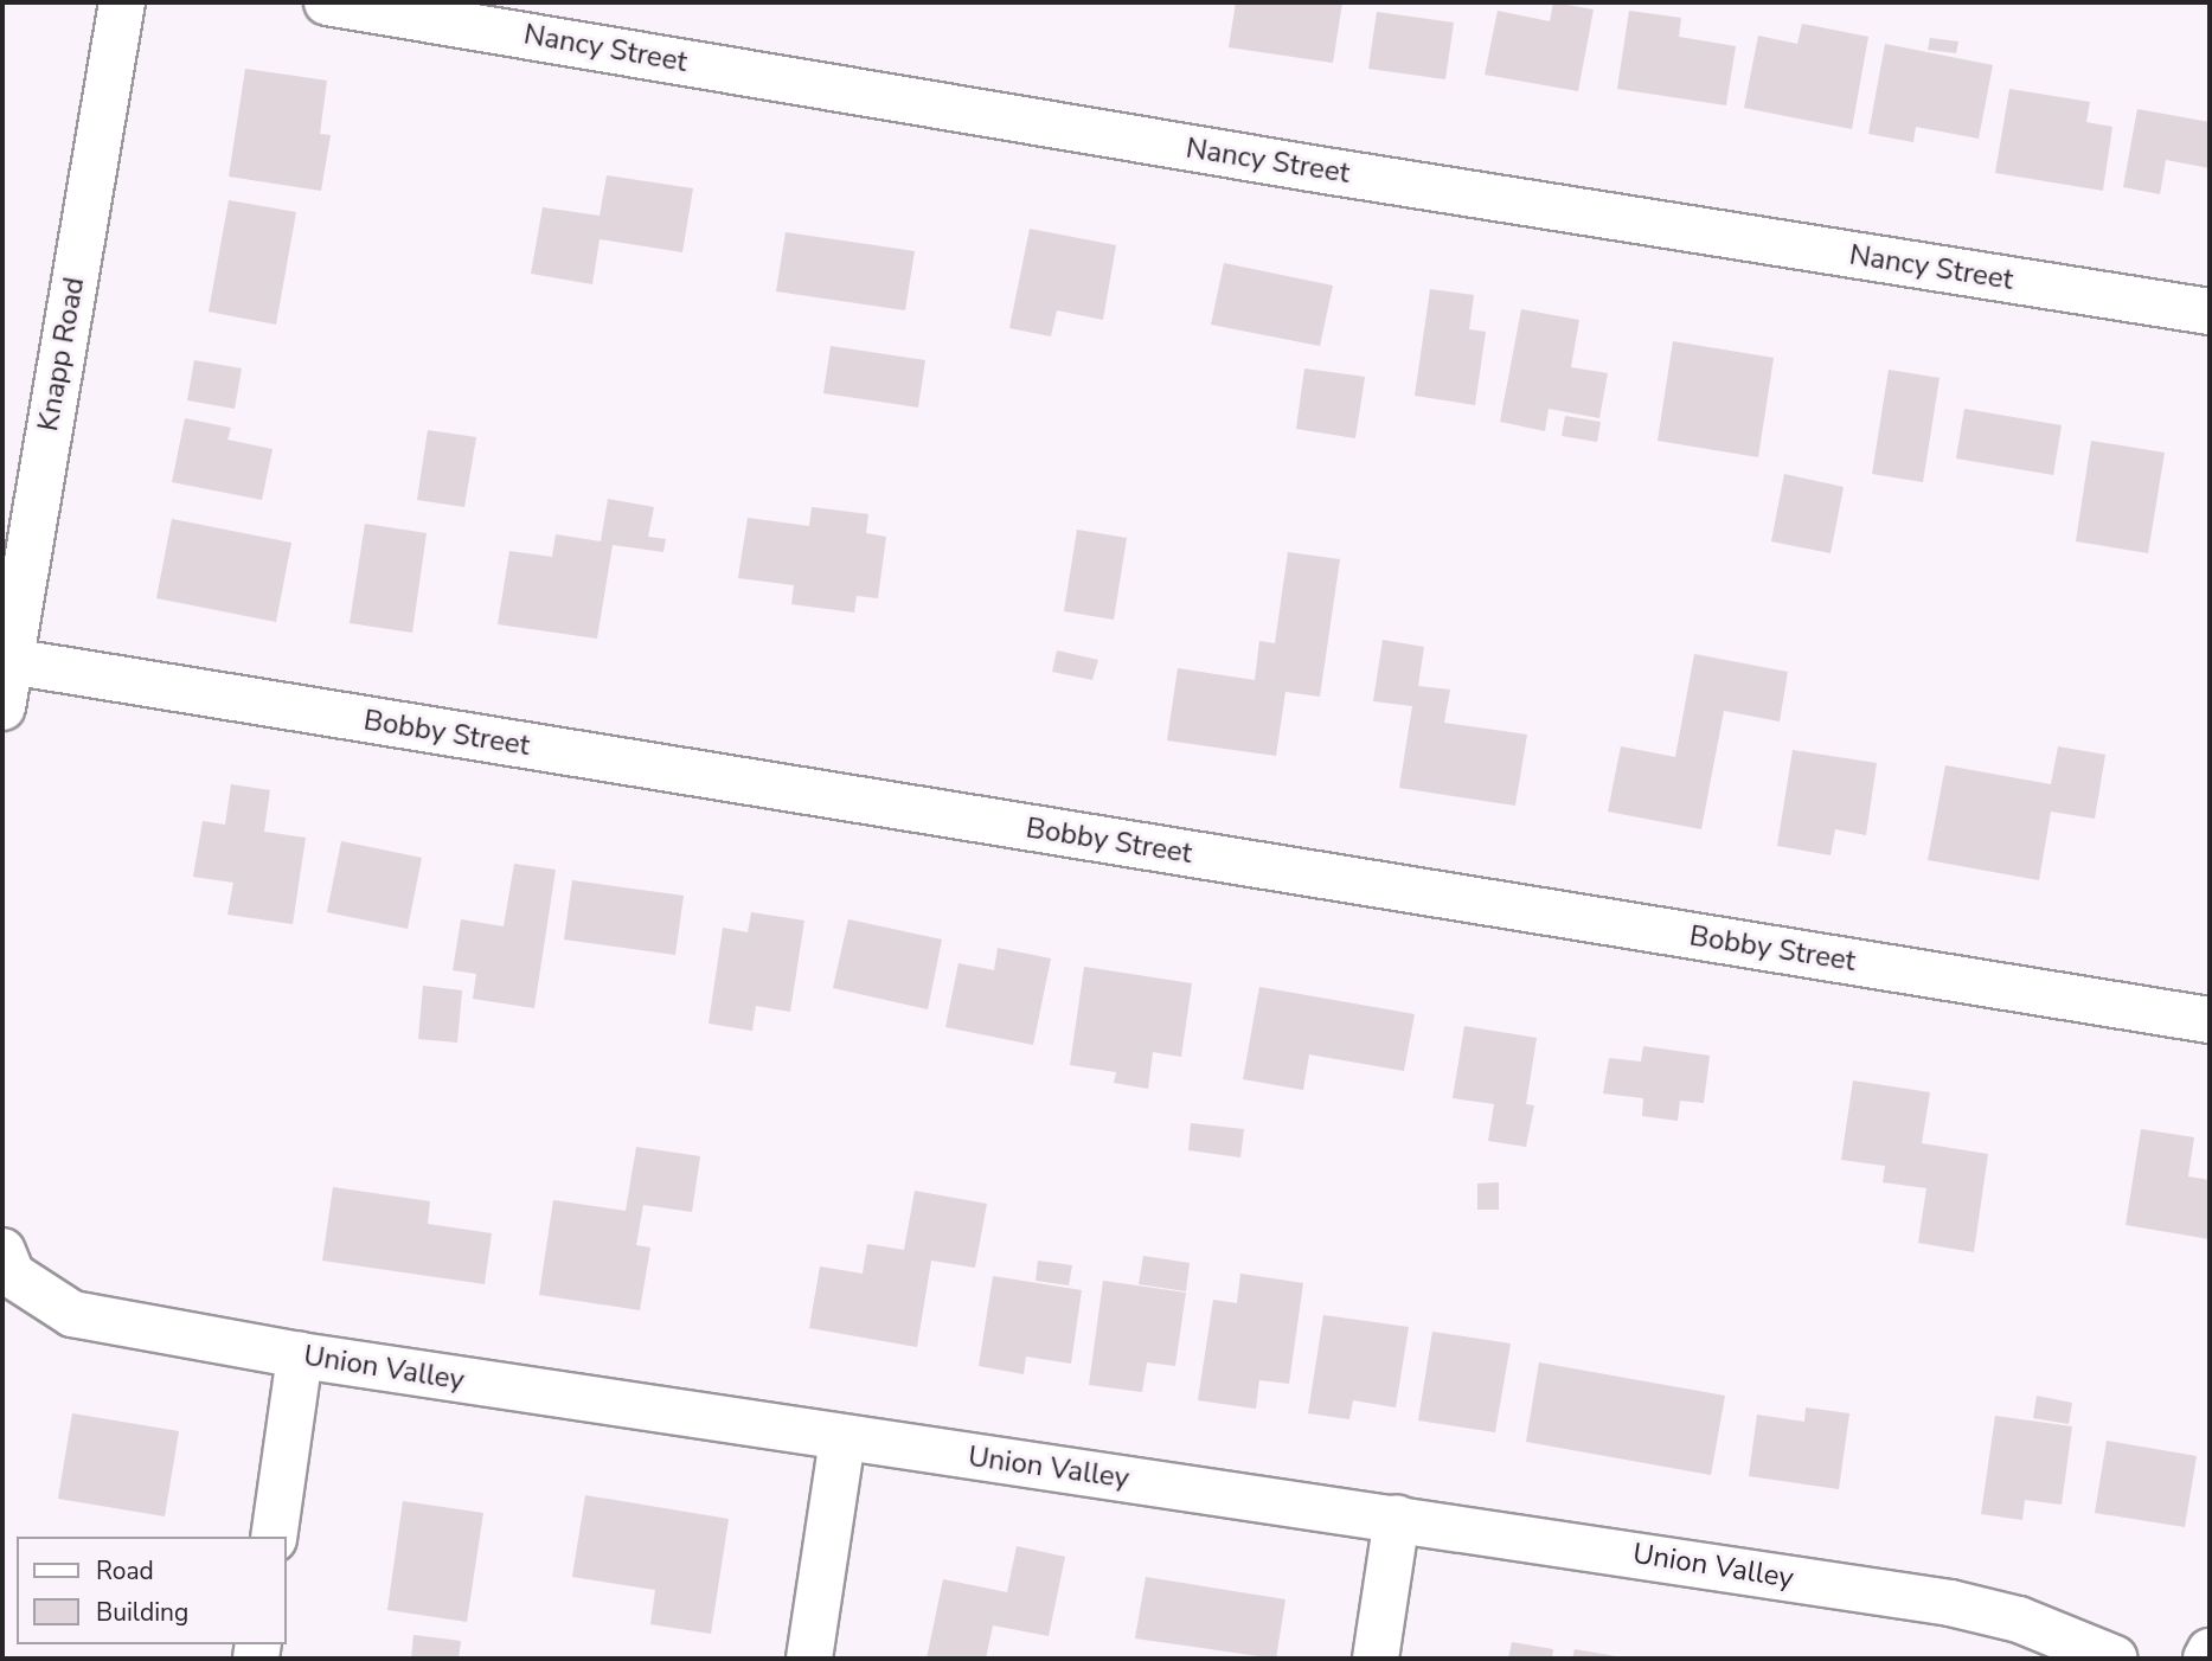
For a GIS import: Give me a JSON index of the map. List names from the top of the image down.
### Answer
{
  "streets": {
    "street": [
      "Nancy Street",
      "Knapp Road",
      "Bobby Street",
      "Union Valley"
    ]
  },
  "crossings": [
    ["Knapp Road", "Bobby Street"]
  ],
  "legend": ["Road", "Building"]
}
